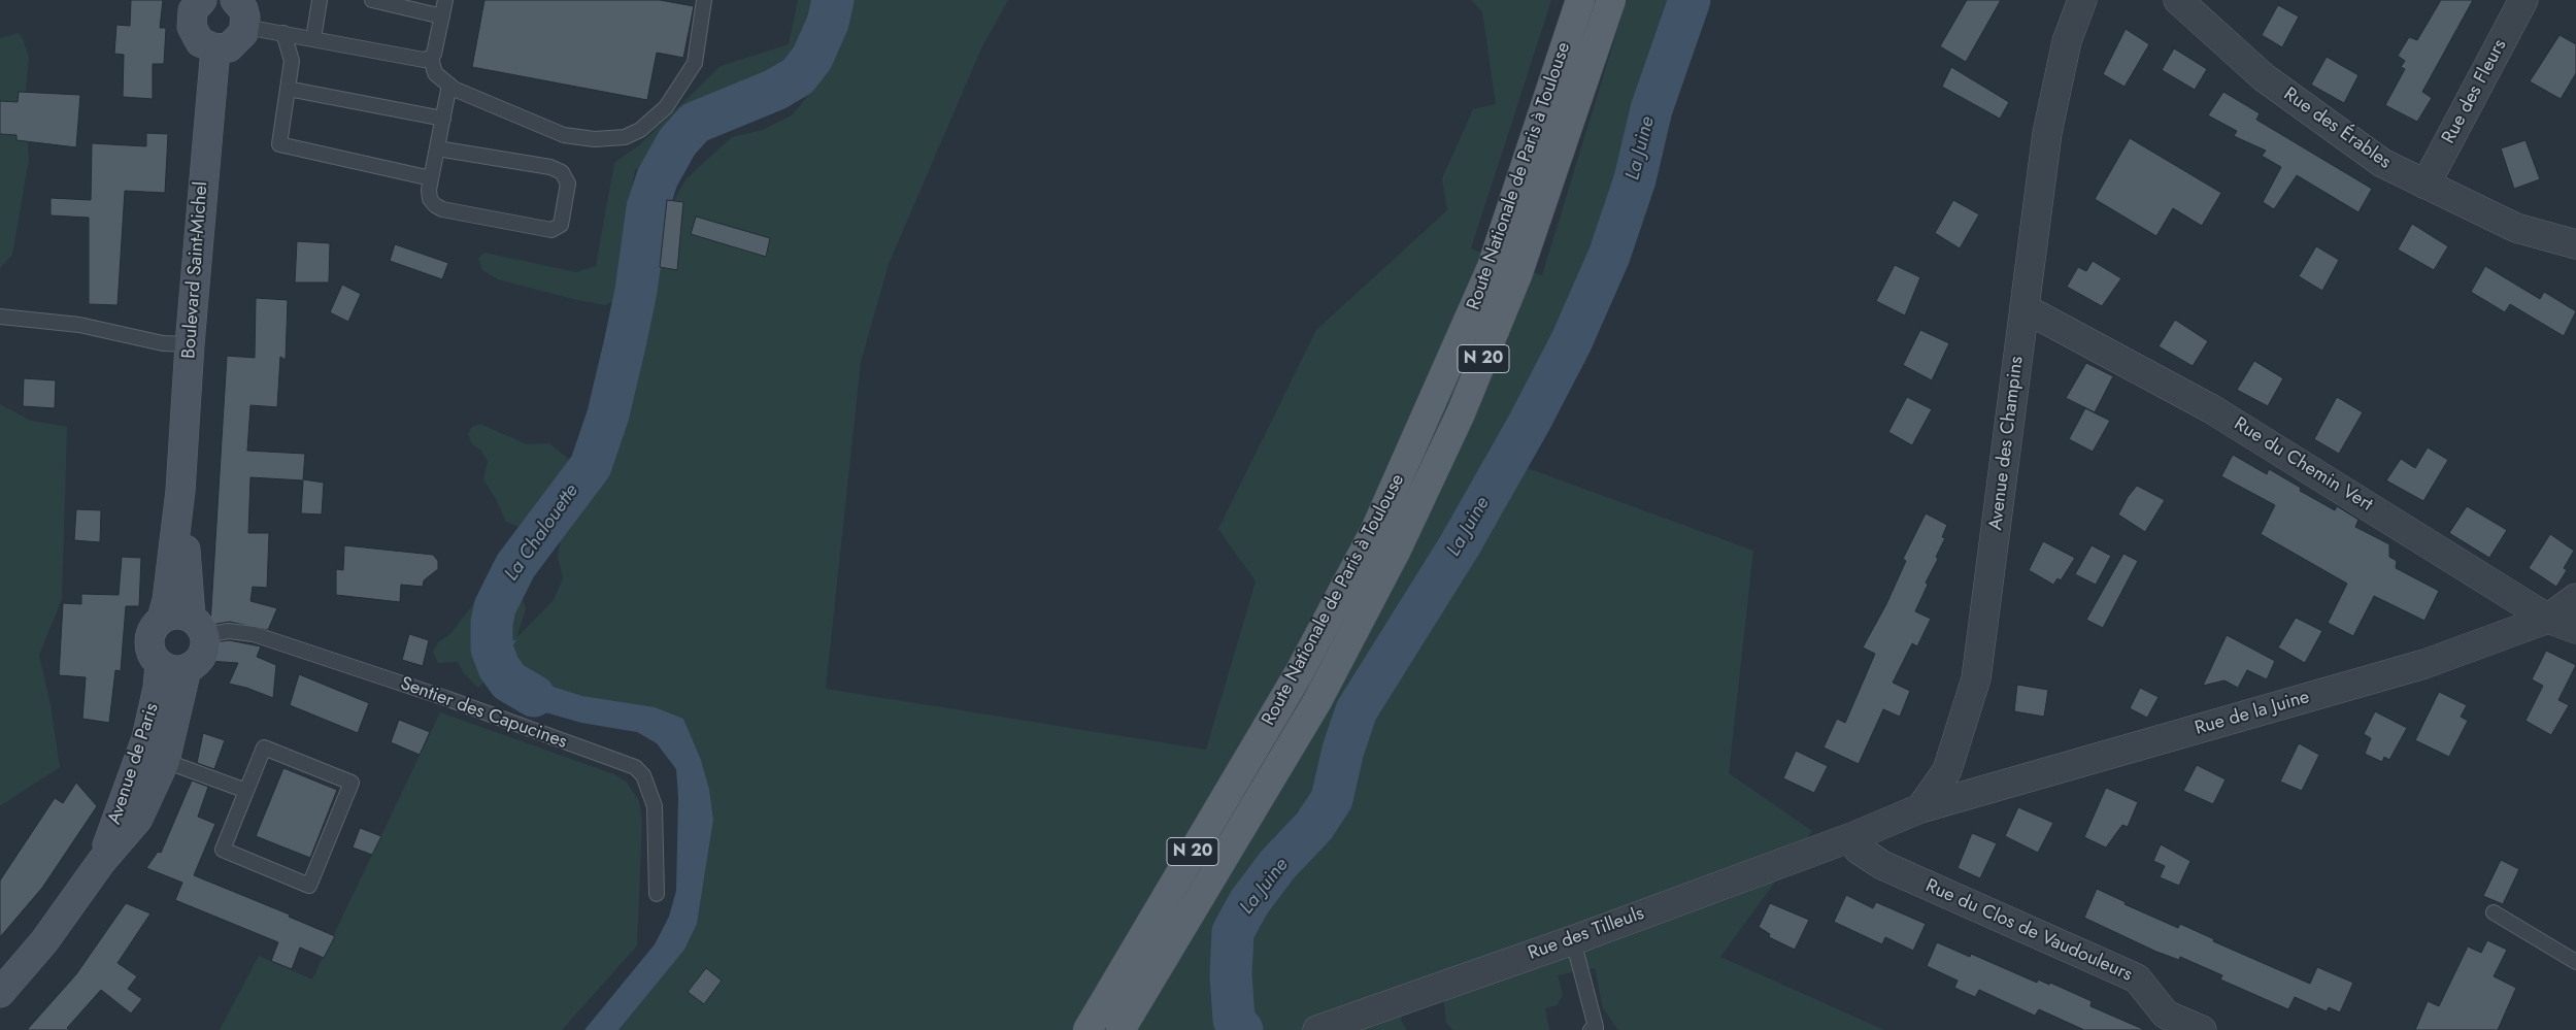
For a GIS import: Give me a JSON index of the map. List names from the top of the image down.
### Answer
{
  "streets": {
    "main road": [
      "Route Nationale de Paris à Toulouse",
      "Boulevard Saint-Michel",
      "N 20",
      "Avenue de Paris"
    ],
    "street": [
      "Rue des Fleurs",
      "Rue des Érables",
      "Avenue des Champins",
      "Rue du Chemin Vert",
      "Rue de la Juine",
      "Rue du Clos de Vaudouleurs",
      "Rue des Tilleuls"
    ],
    "lane": ["Sentier des Capucines"]
  },
  "crossings": [
    ["Rue des Fleurs", "Rue des Érables"],
    ["Boulevard Saint-Michel", "Sentier des Capucines"],
    ["Boulevard Saint-Michel", "Avenue de Paris"],
    ["Avenue des Champins", "Rue du Chemin Vert"],
    ["Avenue des Champins", "Rue de la Juine"],
    ["Rue du Chemin Vert", "Rue de la Juine"],
    ["Sentier des Capucines", "Avenue de Paris"],
    ["Rue du Clos de Vaudouleurs", "Rue des Tilleuls"]
  ],
  "water": ["La Juine", "La Chalouette"]
}
